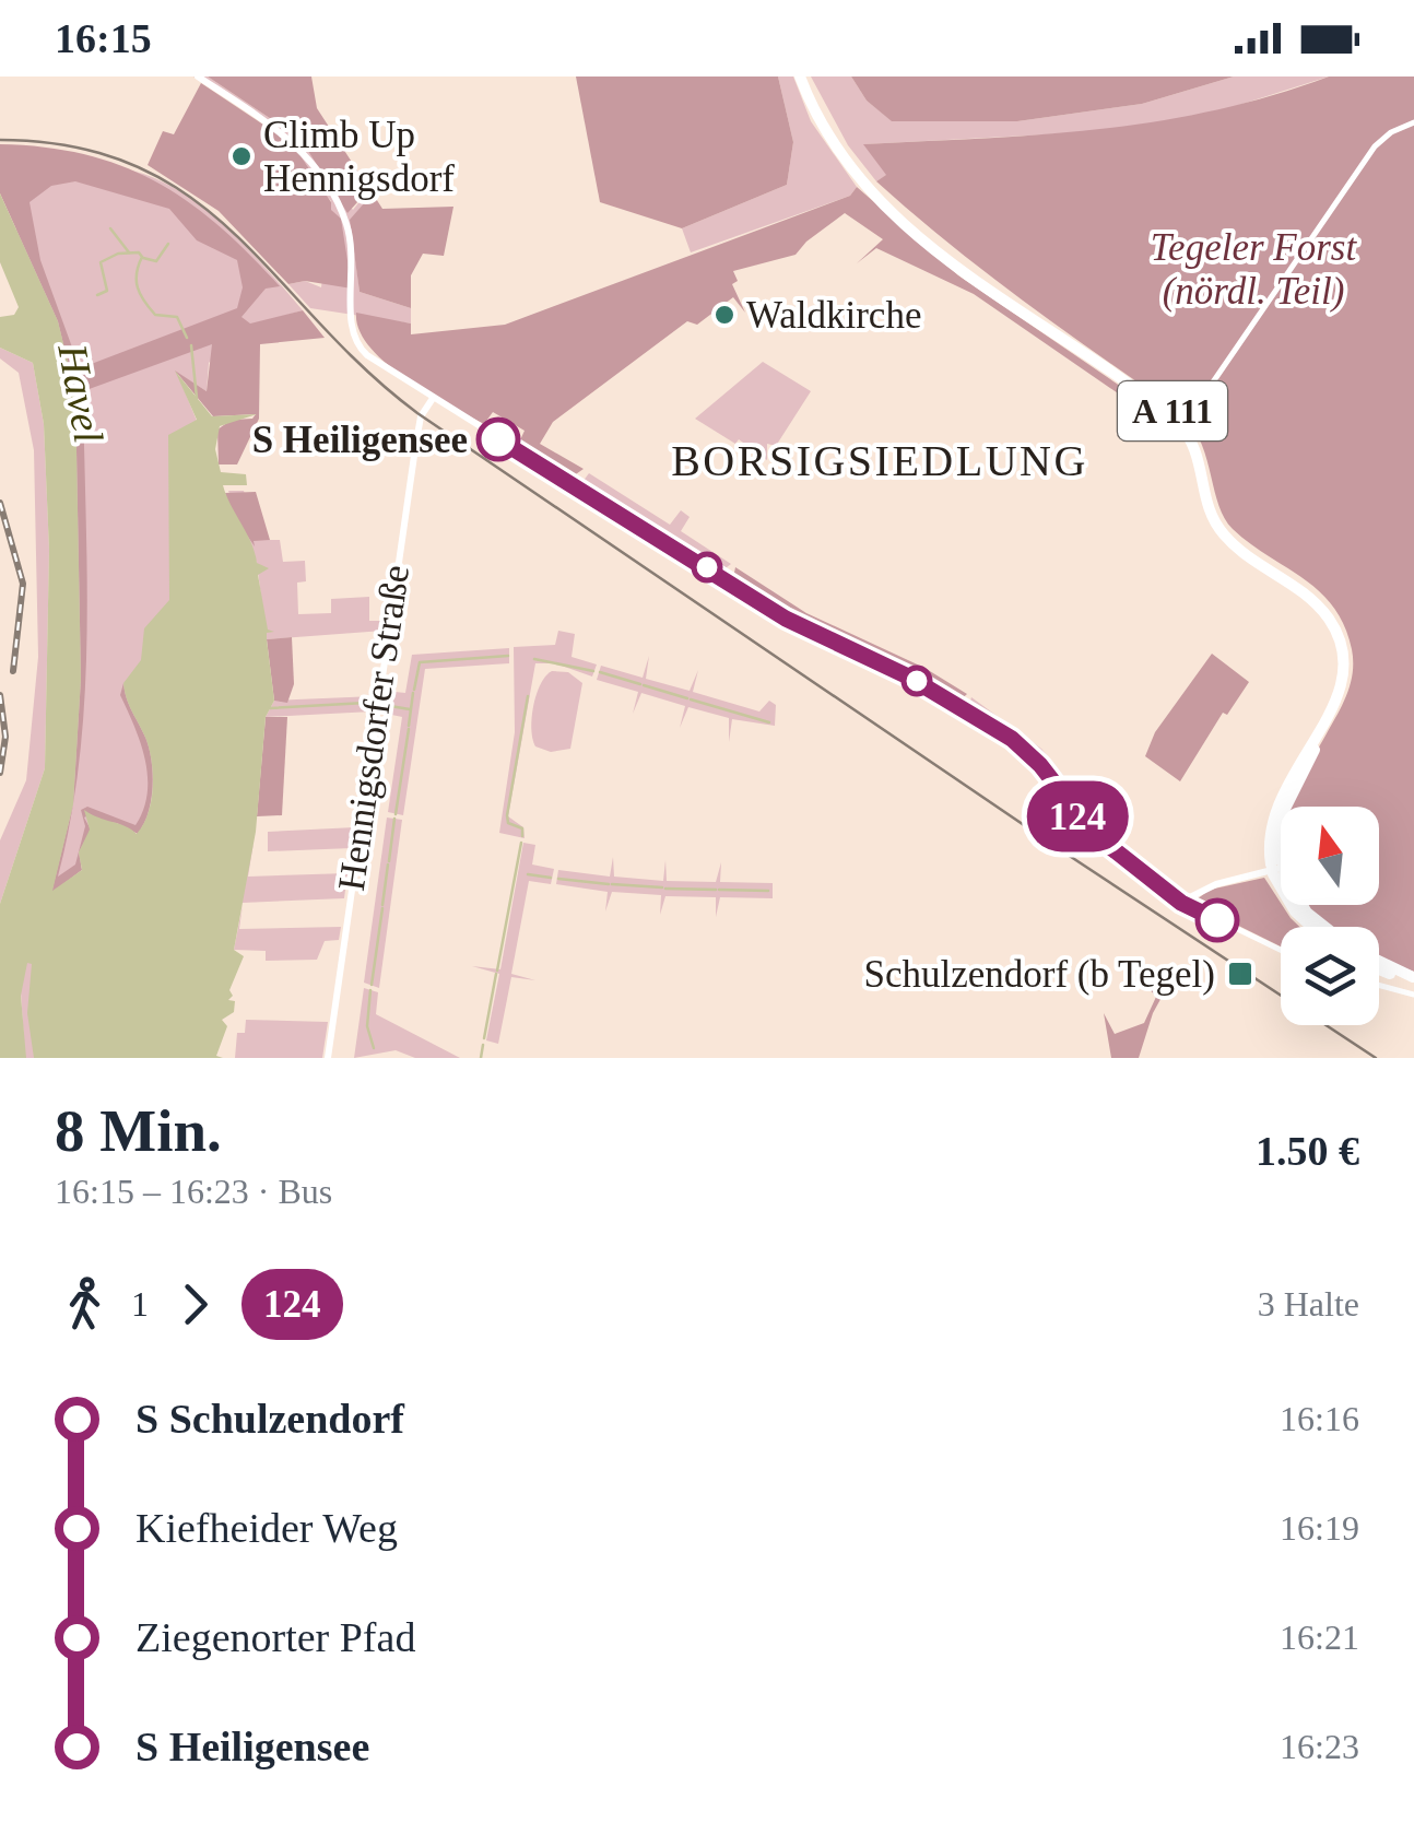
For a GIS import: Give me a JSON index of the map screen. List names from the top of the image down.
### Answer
{
  "streets": {
    "highway": ["A 111"],
    "main road": ["Hennigsdorfer Straße"]
  },
  "districts": ["BORSIGSIEDLUNG"],
  "water": ["Havel"],
  "parks": ["Tegeler Forst (nördl. Teil)"],
  "places": {
    "other": ["Climb Up Hennigsdorf", "Waldkirche", "S Heiligensee"],
    "transit": ["Schulzendorf (b Tegel)"]
  },
  "lines": ["bus line 124"],
  "north": "top",
  "page": {
    "status": "16:15",
    "on_map": "124",
    "heading": ["8 Min.", "16:15 – 16:23 · Bus", "1.50 €"],
    "legs": ["1", "124", "3 Halte"],
    "list": [
      {
        "name": "S Schulzendorf",
        "value": "16:16"
      },
      {
        "name": "Kiefheider Weg",
        "value": "16:19"
      },
      {
        "name": "Ziegenorter Pfad",
        "value": "16:21"
      },
      {
        "name": "S Heiligensee",
        "value": "16:23"
      }
    ]
  }
}
